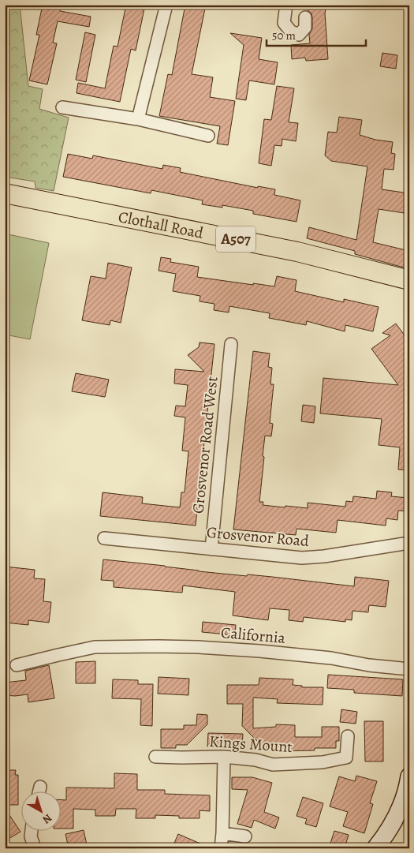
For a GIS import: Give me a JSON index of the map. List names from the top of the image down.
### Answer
{
  "streets": {
    "main road": ["Clothall Road", "A507"],
    "street": [
      "Grosvenor Road West",
      "Grosvenor Road",
      "California",
      "Kings Mount"
    ]
  },
  "crossings": [
    ["Grosvenor Road West", "Grosvenor Road"]
  ],
  "scale_bar": "50 m",
  "north": "bottom right"
}
